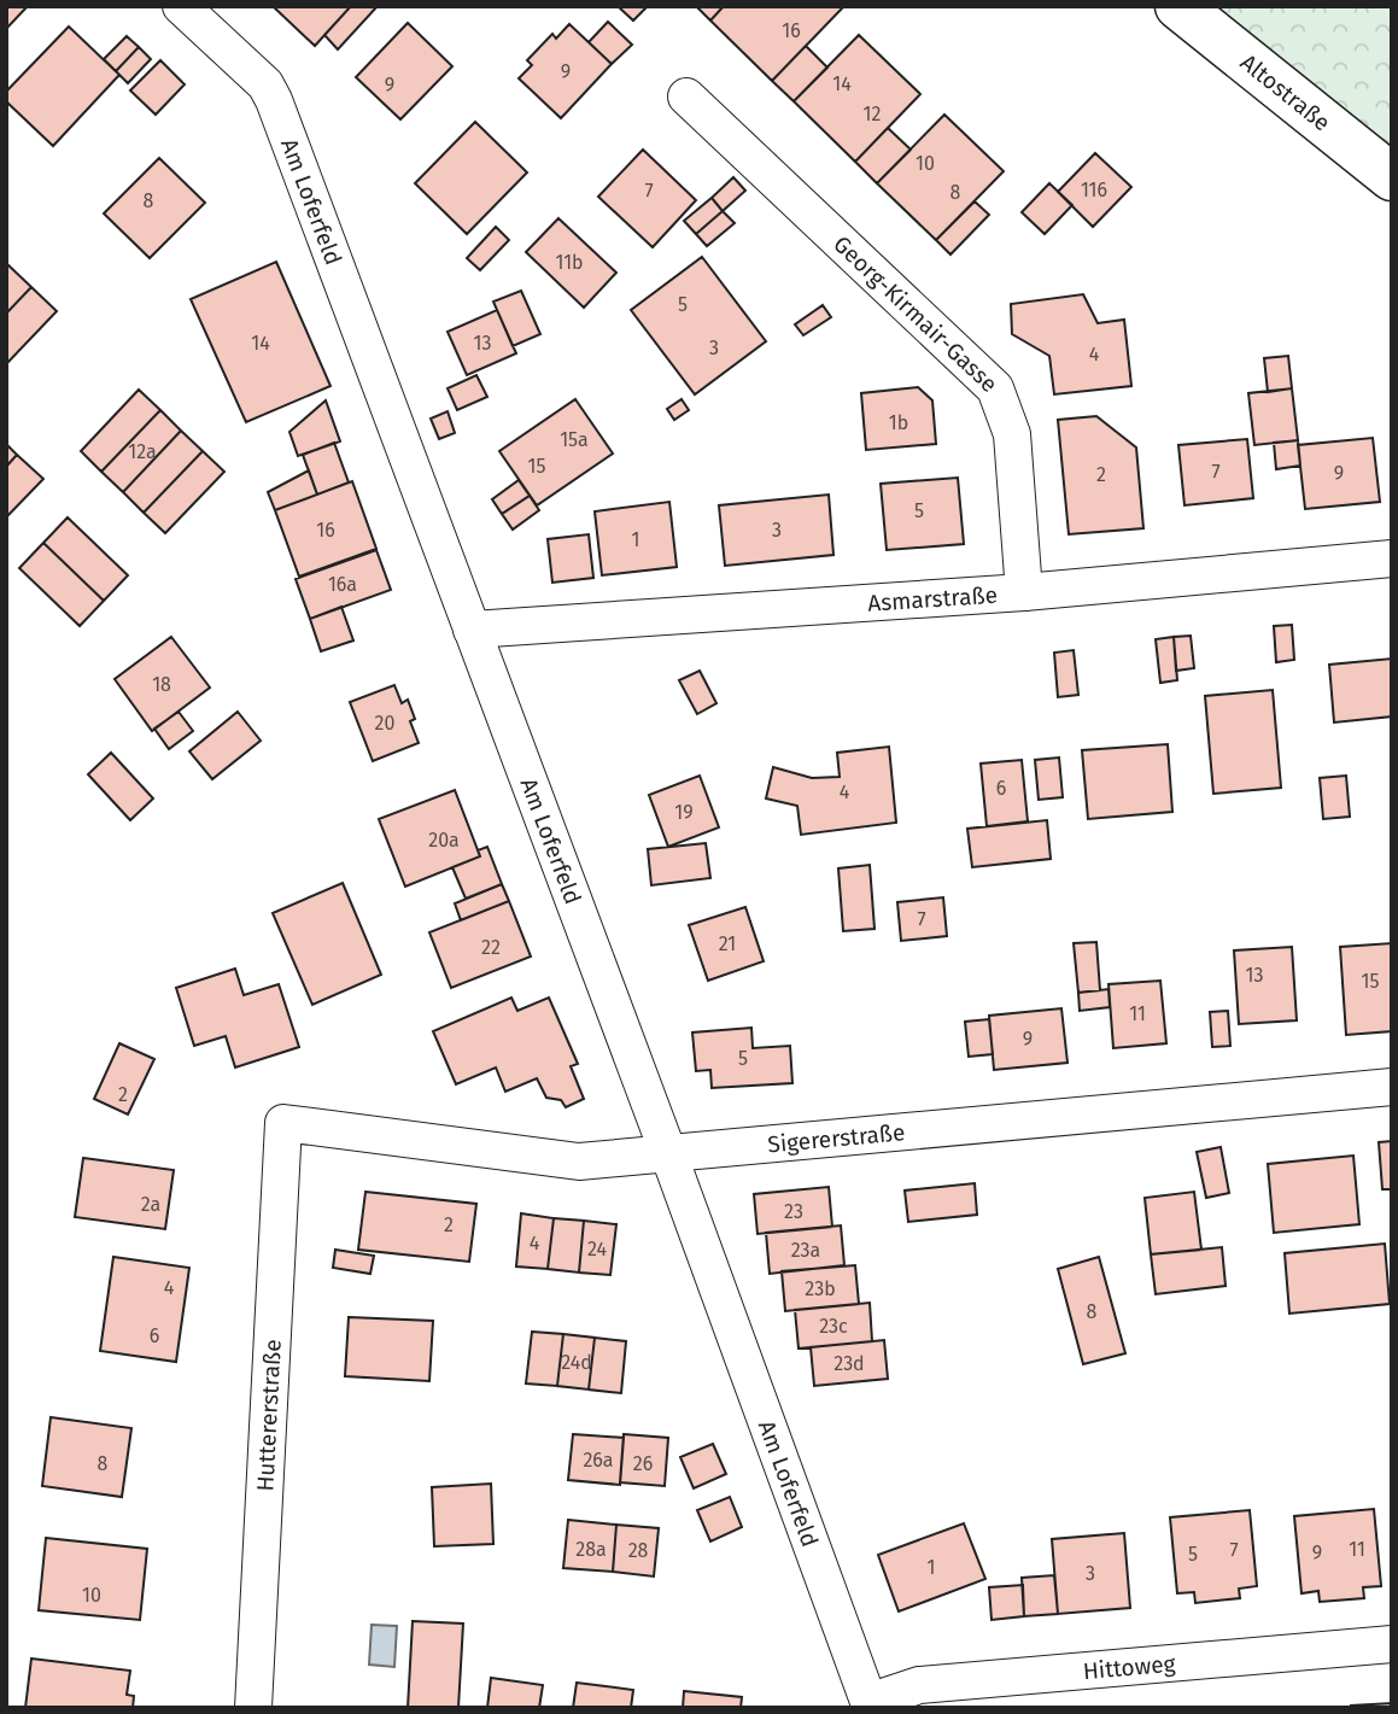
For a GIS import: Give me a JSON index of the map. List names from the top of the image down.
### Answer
{
  "streets": {
    "main road": ["Altostraße"],
    "street": [
      "Am Loferfeld",
      "Georg-Kirmair-Gasse",
      "Asmarstraße",
      "Sigererstraße",
      "Huttererstraße",
      "Hittoweg"
    ]
  },
  "crossings": [
    ["Am Loferfeld", "Asmarstraße"],
    ["Am Loferfeld", "Sigererstraße"],
    ["Am Loferfeld", "Hittoweg"],
    ["Georg-Kirmair-Gasse", "Asmarstraße"],
    ["Sigererstraße", "Huttererstraße"]
  ],
  "house_numbers": [
    "16",
    "9",
    "14",
    "9",
    "12",
    "10",
    "116",
    "7",
    "8",
    "8",
    "11b",
    "5",
    "14",
    "13",
    "3",
    "4",
    "1b",
    "15a",
    "12a",
    "15",
    "7",
    "9",
    "2",
    "5",
    "16",
    "3",
    "1",
    "16a",
    "18",
    "20",
    "6",
    "4",
    "19",
    "20a",
    "7",
    "21",
    "22",
    "13",
    "15",
    "11",
    "9",
    "5",
    "2",
    "2a",
    "23",
    "2",
    "4",
    "24",
    "23a",
    "4",
    "23b",
    "8",
    "23c",
    "6",
    "24d",
    "23d",
    "26a",
    "8",
    "26",
    "28a",
    "11",
    "28",
    "7",
    "9",
    "5",
    "1",
    "3",
    "10"
  ]
}
